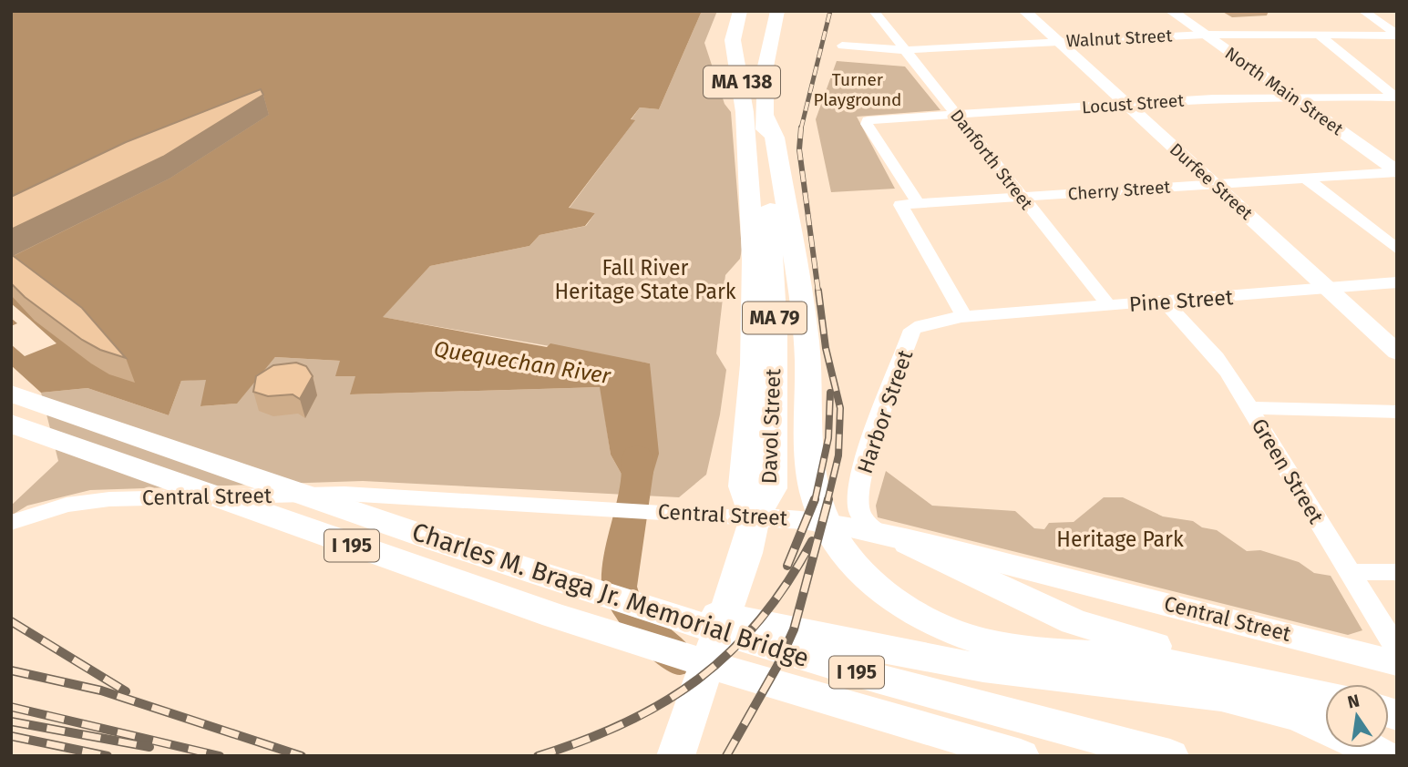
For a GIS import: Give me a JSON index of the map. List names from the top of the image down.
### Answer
{
  "streets": {
    "highway": [
      "MA 138",
      "MA 79",
      "Davol Street",
      "I 195",
      "Charles M. Braga Jr. Memorial Bridge"
    ],
    "main road": ["North Main Street", "Durfee Street", "Central Street"],
    "street": [
      "Walnut Street",
      "Locust Street",
      "Danforth Street",
      "Cherry Street",
      "Pine Street",
      "Harbor Street",
      "Green Street"
    ]
  },
  "crossings": [
    ["Walnut Street", "North Main Street"],
    ["Walnut Street", "Danforth Street"],
    ["Walnut Street", "Durfee Street"],
    ["North Main Street", "Locust Street"],
    ["North Main Street", "Cherry Street"],
    ["Locust Street", "Danforth Street"],
    ["Locust Street", "Durfee Street"],
    ["Locust Street", "Cherry Street"],
    ["Danforth Street", "Cherry Street"],
    ["Danforth Street", "Pine Street"],
    ["Durfee Street", "Cherry Street"],
    ["Durfee Street", "Pine Street"],
    ["Pine Street", "Harbor Street"],
    ["Pine Street", "Green Street"],
    ["MA 79", "Davol Street"],
    ["MA 79", "Central Street"],
    ["Harbor Street", "Central Street"],
    ["Davol Street", "Central Street"]
  ],
  "water": ["Quequechan River"],
  "parks": ["Turner Playground", "Fall River Heritage State Park", "Heritage Park"],
  "north": "top"
}
